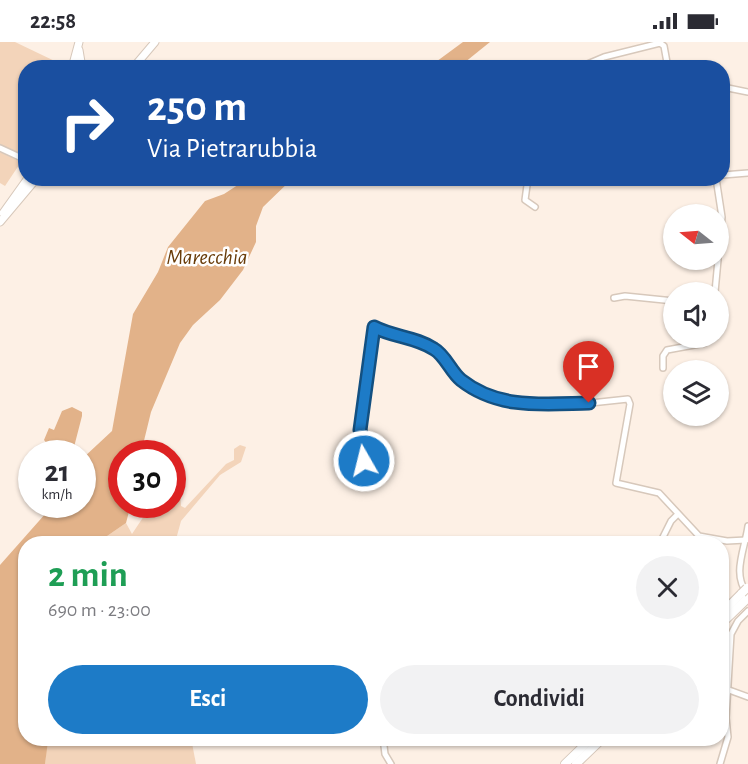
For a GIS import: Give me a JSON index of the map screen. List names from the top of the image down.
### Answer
{
  "water": ["Marecchia"],
  "north": "left",
  "page": {
    "status": "22:58",
    "turn": ["250 m", "Via Pietrarubbia"],
    "speed": "21 km/h",
    "limit": "30",
    "heading": ["2 min", "690 m · 23:00"],
    "buttons": ["Esci", "Condividi"]
  }
}
